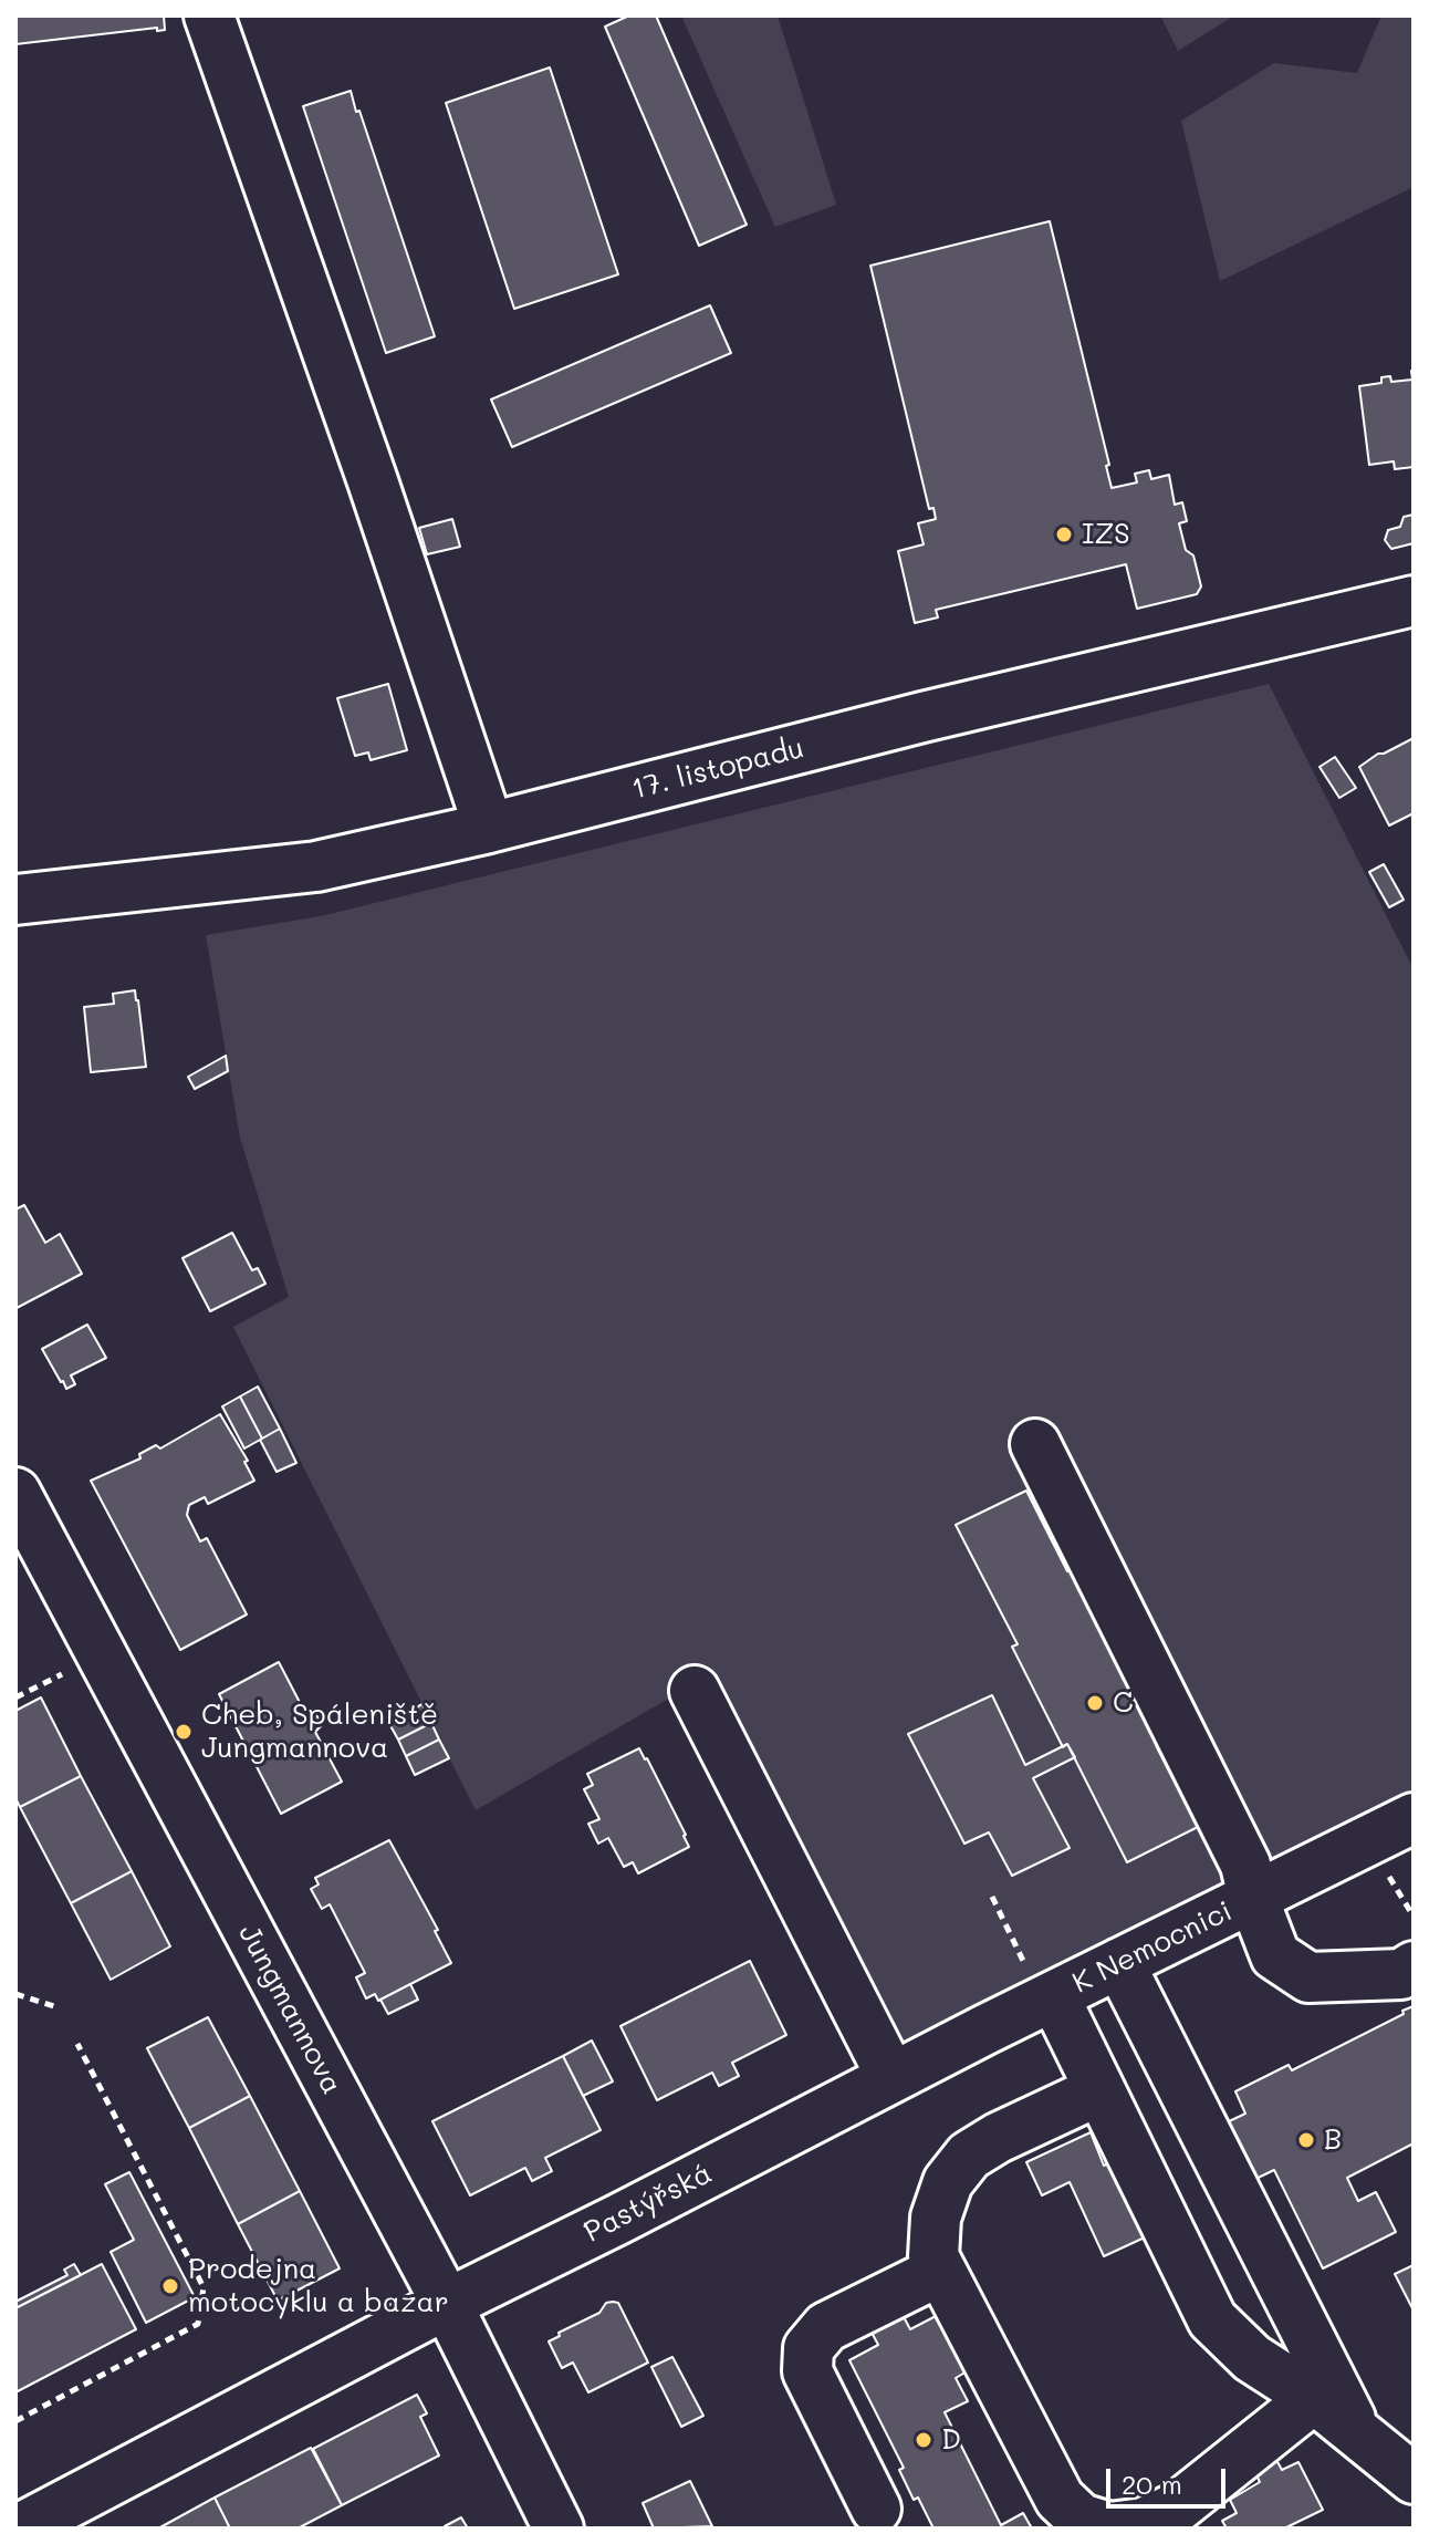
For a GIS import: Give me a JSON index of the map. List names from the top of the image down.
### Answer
{
  "streets": {
    "street": [
      "17. listopadu",
      "K Nemocnici",
      "Jungmannova",
      "Pastýřská"
    ]
  },
  "crossings": [
    ["K Nemocnici", "Pastýřská"],
    ["Jungmannova", "Pastýřská"]
  ],
  "places": [
    "IZS",
    "C",
    "Cheb, Spáleniště Jungmannova",
    "B",
    "Prodejna motocyklu a bazar",
    "D"
  ],
  "scale_bar": "20 m"
}
